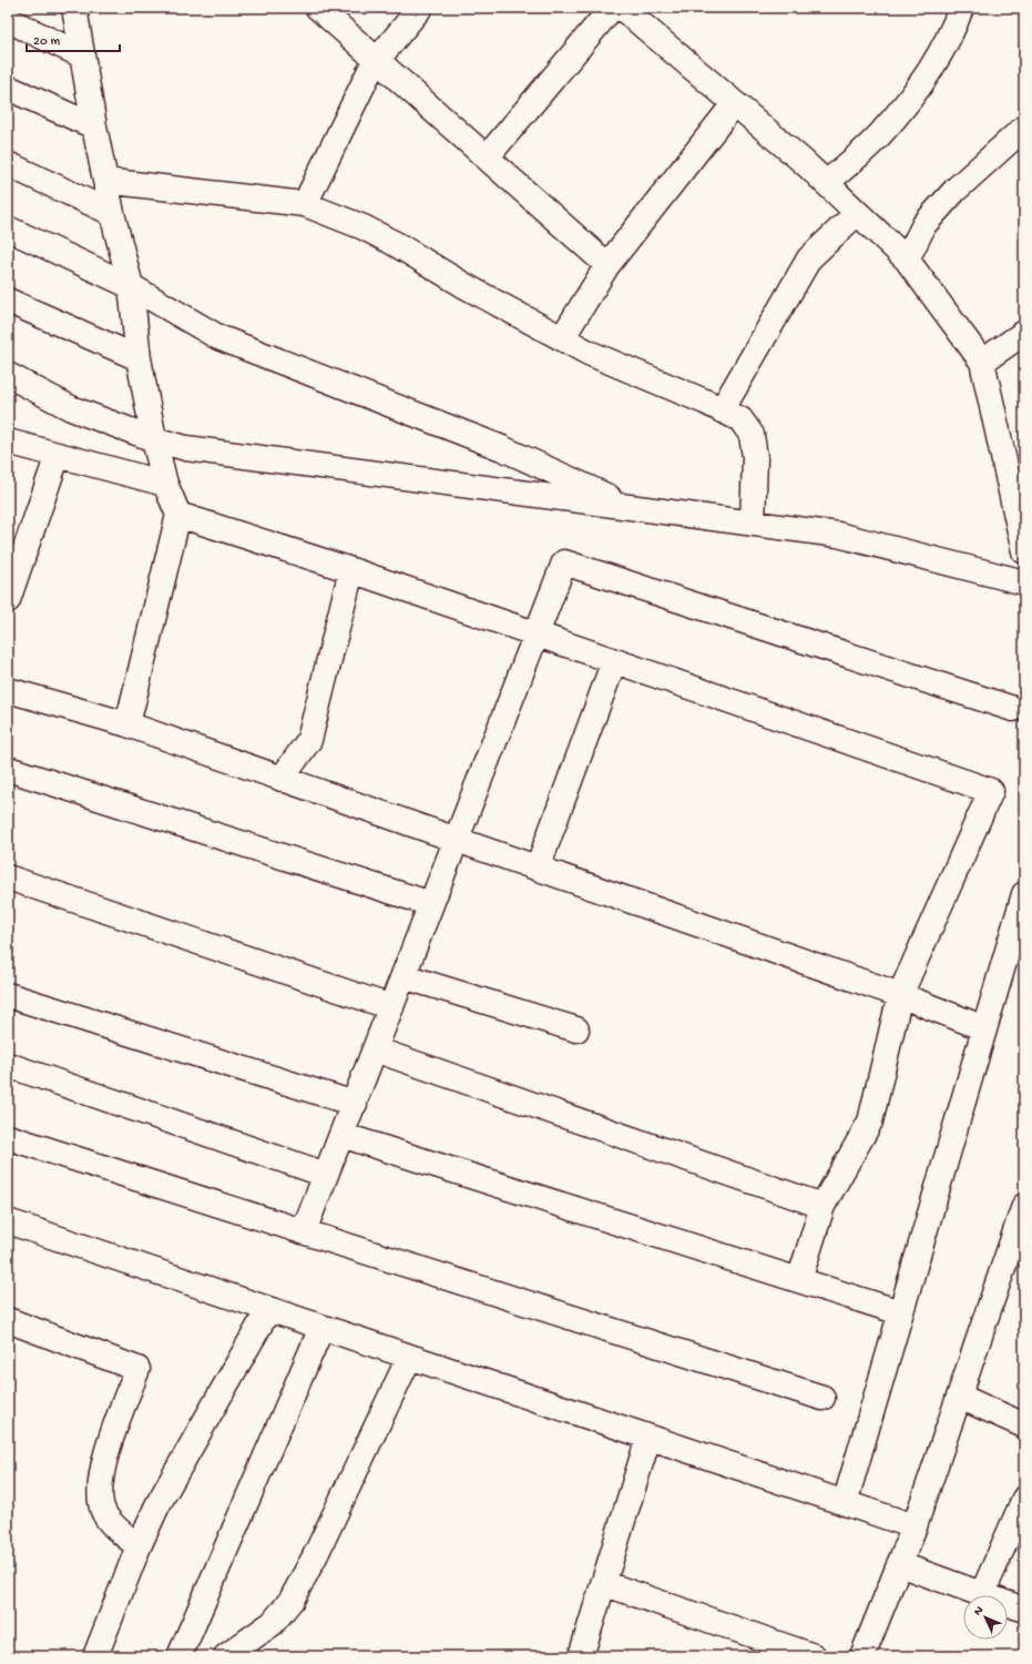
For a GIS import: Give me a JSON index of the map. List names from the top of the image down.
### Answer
{
  "scale_bar": "20 m",
  "north": "top left"
}
